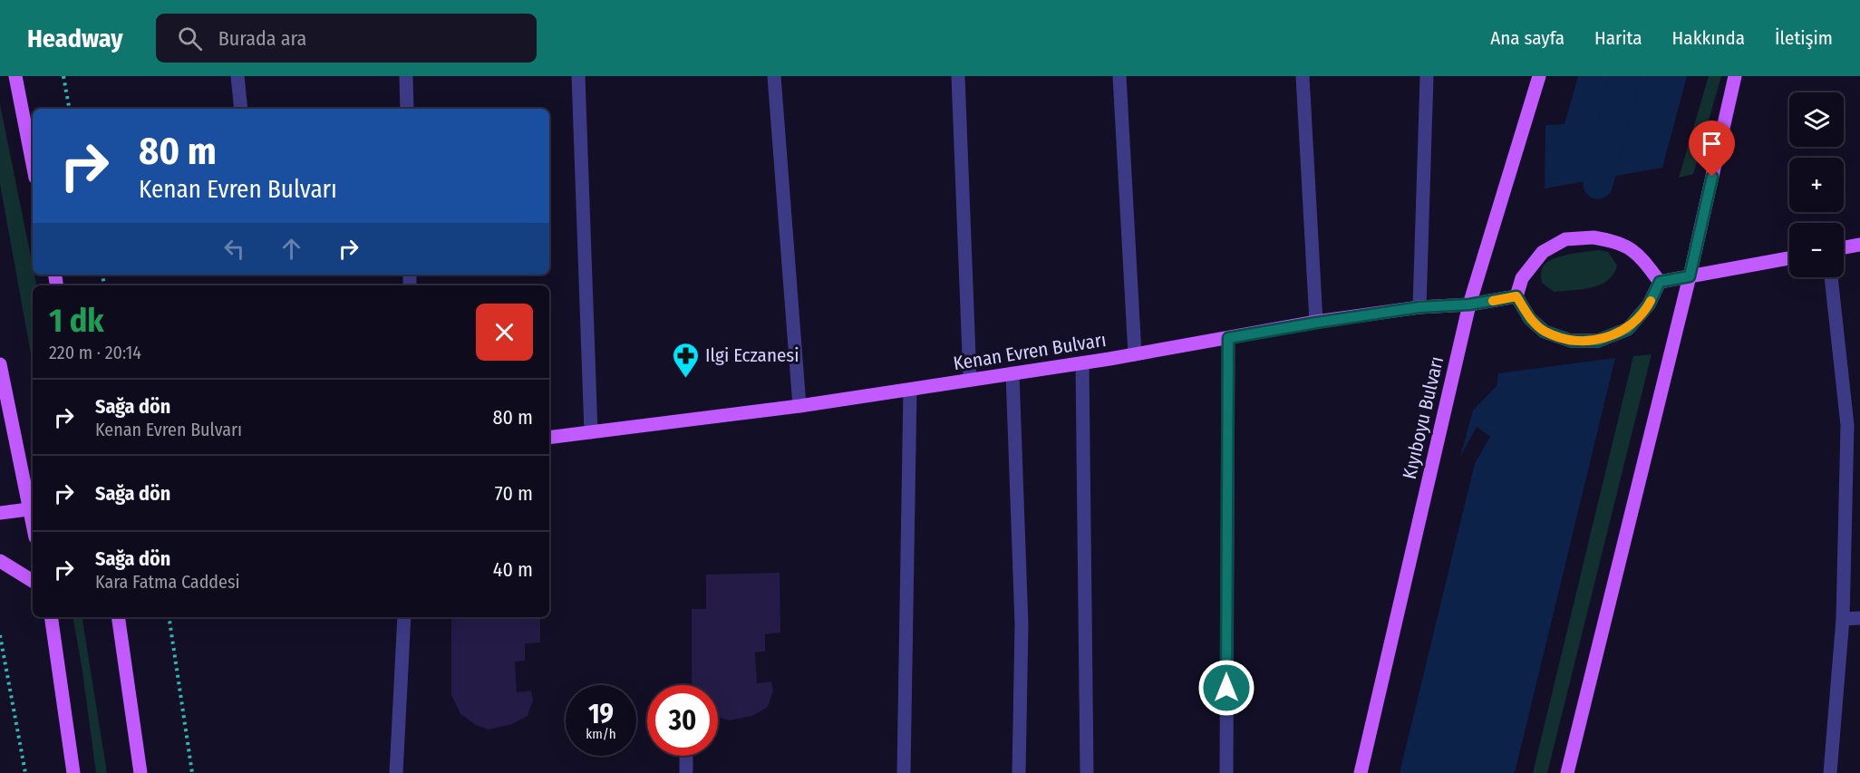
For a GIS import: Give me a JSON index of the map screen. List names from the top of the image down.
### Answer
{
  "streets": {
    "main road": ["Kenan Evren Bulvarı", "Kıyıboyu Bulvarı"]
  },
  "crossings": [
    ["Kenan Evren Bulvarı", "Kıyıboyu Bulvarı"]
  ],
  "places": {
    "pharmacy": ["Ilgi Eczanesi"]
  },
  "page": {
    "header": "Headway",
    "search": "Burada ara",
    "nav": [
      "Ana sayfa",
      "Harita",
      "Hakkında",
      "İletişim"
    ],
    "map_buttons": ["+", "−"],
    "turn": ["80 m", "Kenan Evren Bulvarı"],
    "heading": ["1 dk", "220 m · 20:14"],
    "list": [
      {
        "name": "Sağa dön",
        "note": "Kenan Evren Bulvarı",
        "value": "80 m"
      },
      {
        "name": "Sağa dön",
        "value": "70 m"
      },
      {
        "name": "Sağa dön",
        "note": "Kara Fatma Caddesi",
        "value": "40 m"
      }
    ],
    "speed": "19 km/h",
    "limit": "30"
  }
}
